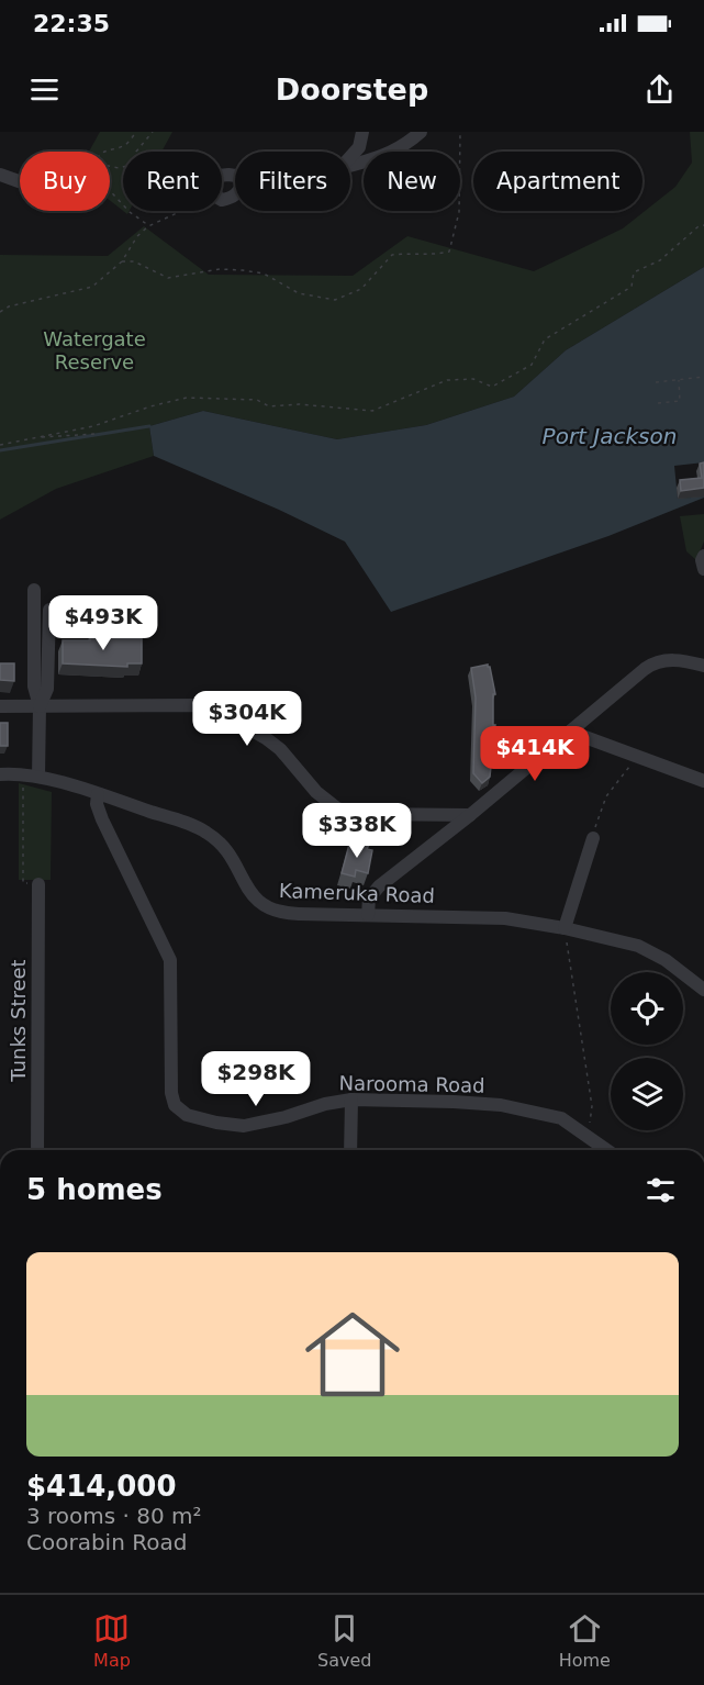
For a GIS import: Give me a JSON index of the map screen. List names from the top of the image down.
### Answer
{
  "streets": {
    "street": ["Kameruka Road", "Tunks Street", "Narooma Road"]
  },
  "crossings": [
    ["Kameruka Road", "Narooma Road"]
  ],
  "water": ["Port Jackson"],
  "parks": ["Watergate Reserve"],
  "page": {
    "status": "22:35",
    "header": "Doorstep",
    "chip": [
      "Buy",
      "Rent",
      "Filters",
      "New",
      "Apartment"
    ],
    "price": [
      "$493K",
      "$304K",
      "$414K",
      "$338K",
      "$298K"
    ],
    "heading": "5 homes",
    "list": [
      {
        "name": "$414,000",
        "note": "3 rooms · 80 m² · Coorabin Road"
      }
    ],
    "tabs": ["Map", "Saved", "Home"]
  }
}
